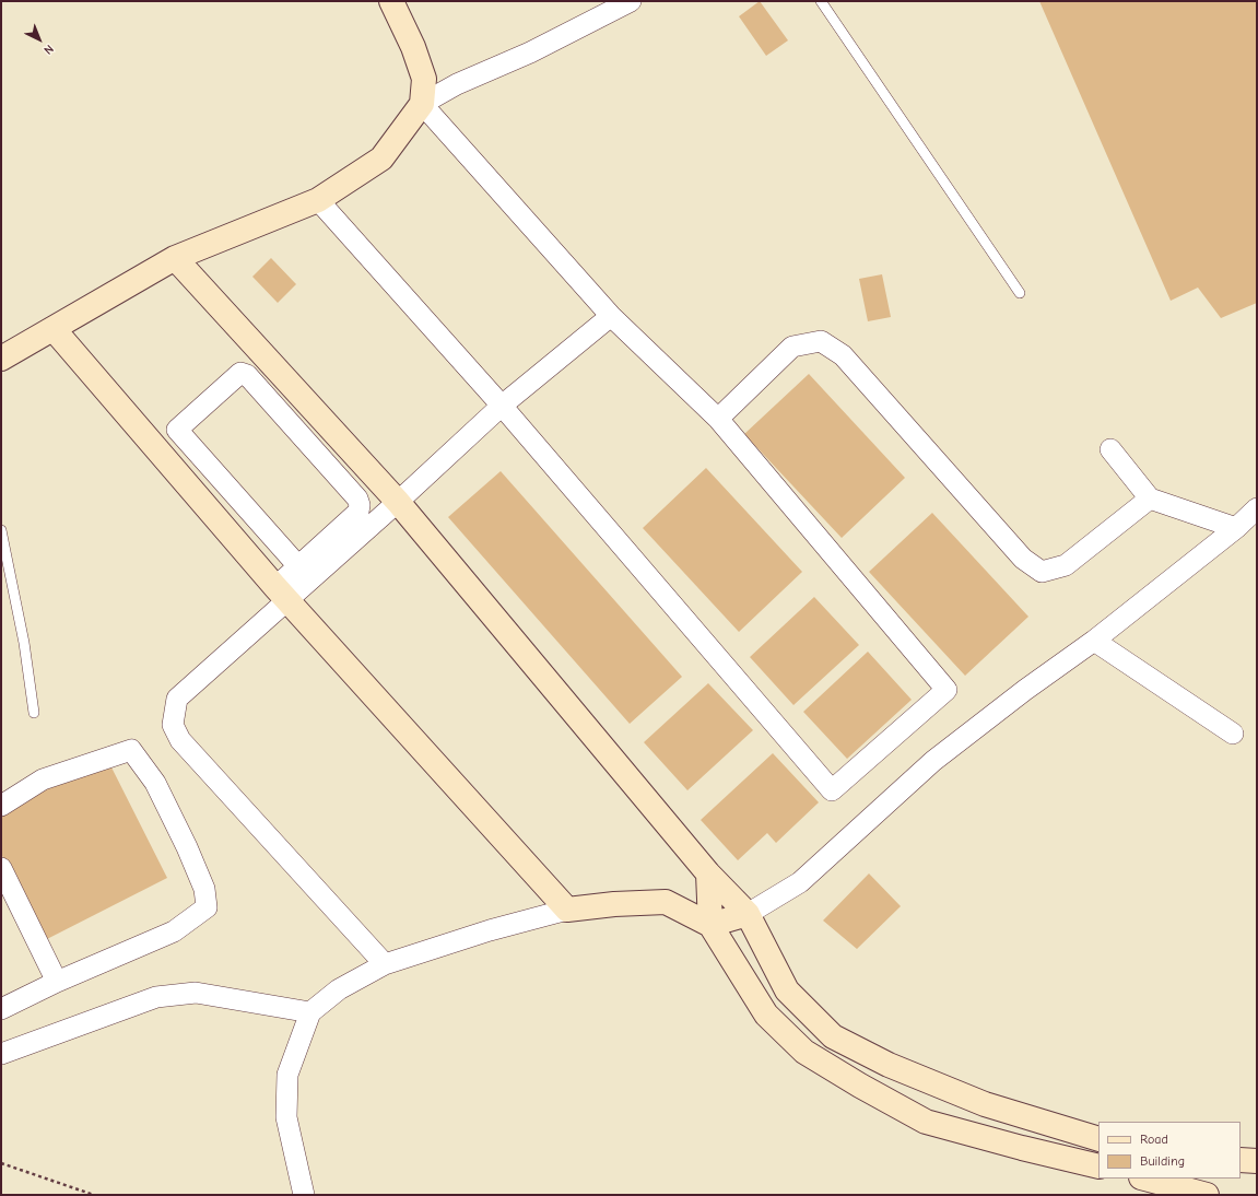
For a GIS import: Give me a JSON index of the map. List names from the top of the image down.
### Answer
{
  "legend": ["Road", "Building"],
  "north": "bottom right"
}
